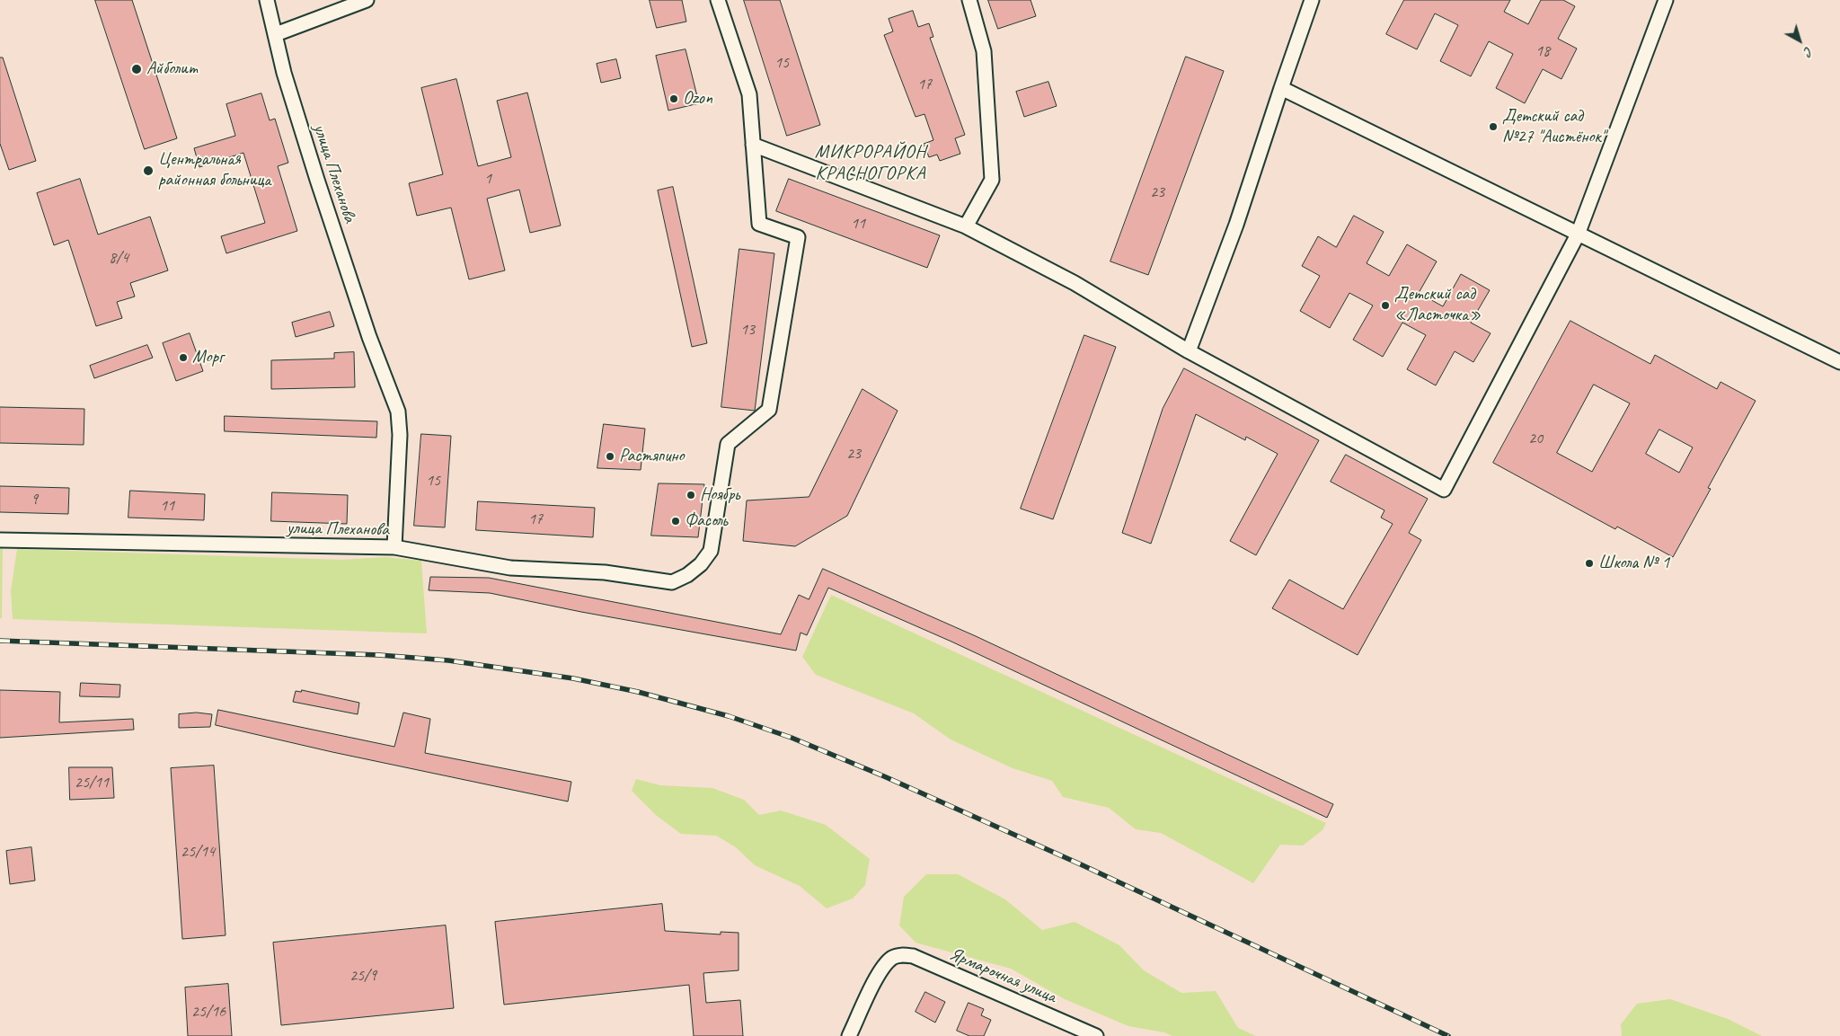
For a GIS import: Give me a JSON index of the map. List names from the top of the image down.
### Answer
{
  "streets": {
    "street": ["улица Плеханова", "Ярмарочная улица"]
  },
  "districts": ["МИКРОРАЙОН КРАСНОГОРКА"],
  "places": [
    "Айболит",
    "Ozon",
    "Детский сад №27 \"Аистёнок\"",
    "Центральная районная больница",
    "Детский сад «Ласточка»",
    "Морг",
    "Растяпино",
    "Ноябрь",
    "Фасоль",
    "Школа № 1"
  ],
  "house_numbers": [
    "18",
    "15",
    "17",
    "1",
    "23",
    "11",
    "8/4",
    "13",
    "20",
    "23",
    "15",
    "9",
    "11",
    "17",
    "25/11",
    "25/14",
    "25/9",
    "25/16"
  ],
  "north": "bottom right"
}
